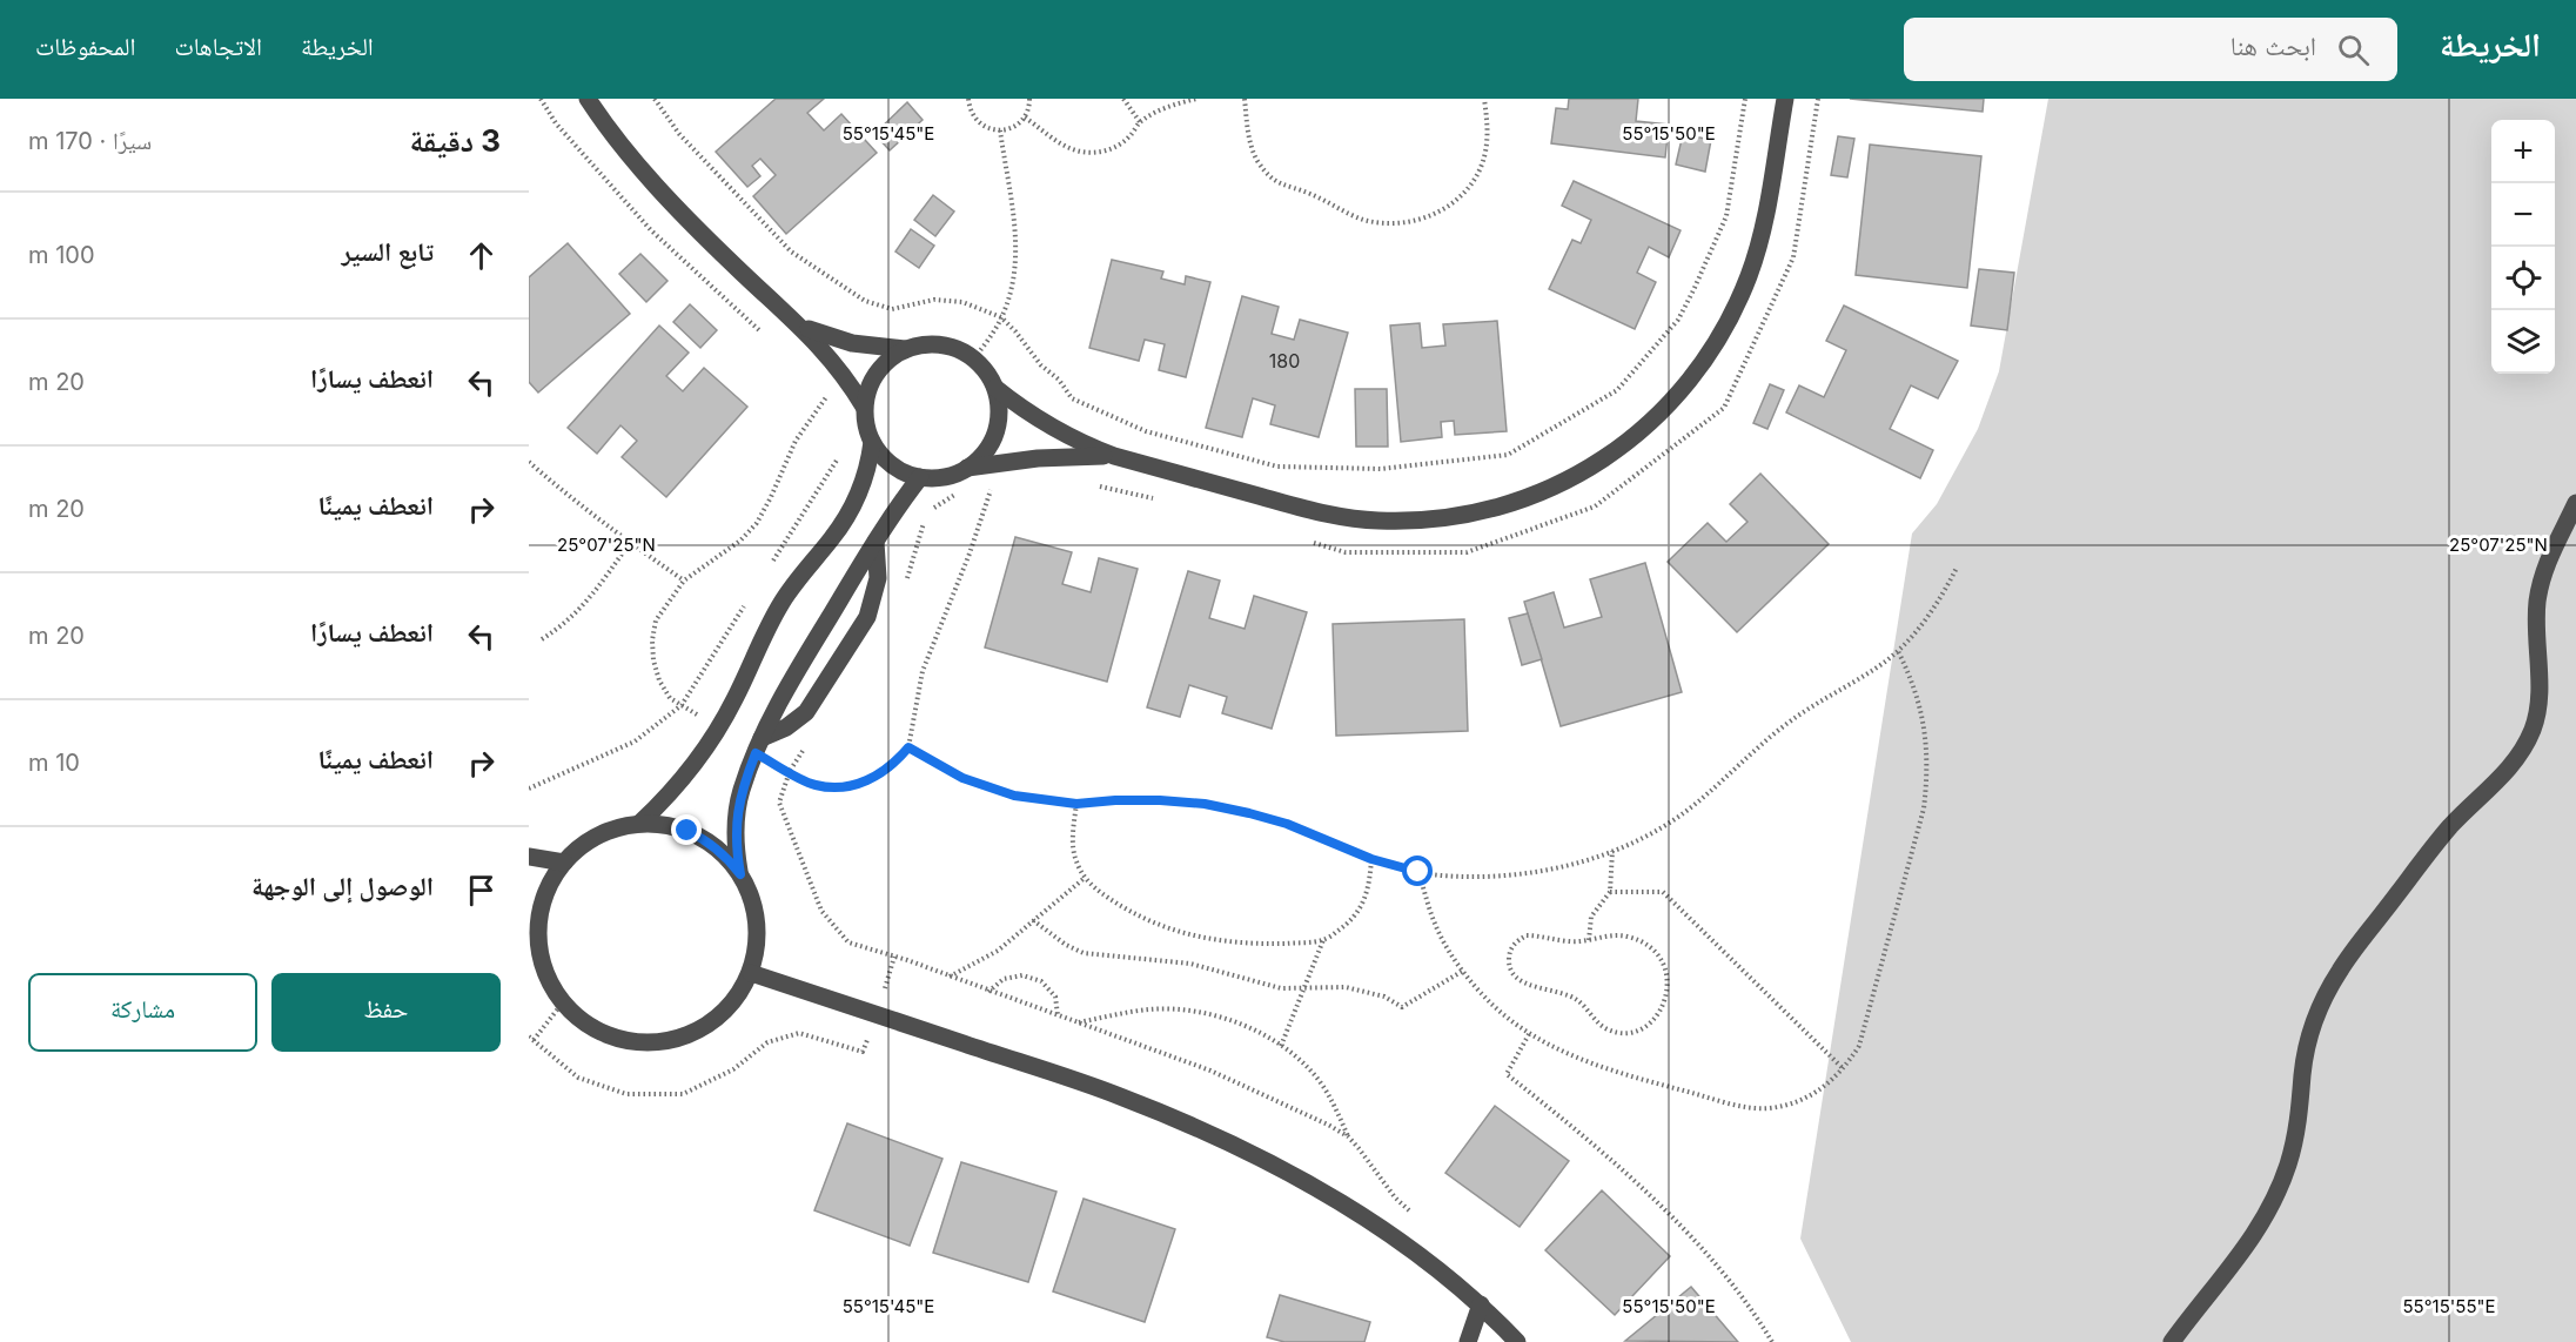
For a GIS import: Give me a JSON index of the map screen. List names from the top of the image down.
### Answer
{
  "house_numbers": ["180"],
  "page": {
    "header": "الخريطة",
    "search": "ابحث هنا",
    "nav": ["الخريطة", "الاتجاهات", "المحفوظات"],
    "heading": ["3 دقيقة", "سيرًا · 170 m"],
    "map_buttons": ["+", "−"],
    "list": [
      ["تابع السير", "100 m"],
      ["انعطف يسارًا", "20 m"],
      ["انعطف يمينًا", "20 m"],
      ["انعطف يسارًا", "20 m"],
      ["انعطف يمينًا", "10 m"],
      "الوصول إلى الوجهة"
    ],
    "buttons": ["حفظ", "مشاركة"]
  },
  "coordinates": [
    "55°15'45\"E",
    "55°15'50\"E",
    "25°07'25\"N",
    "55°15'55\"E"
  ]
}
